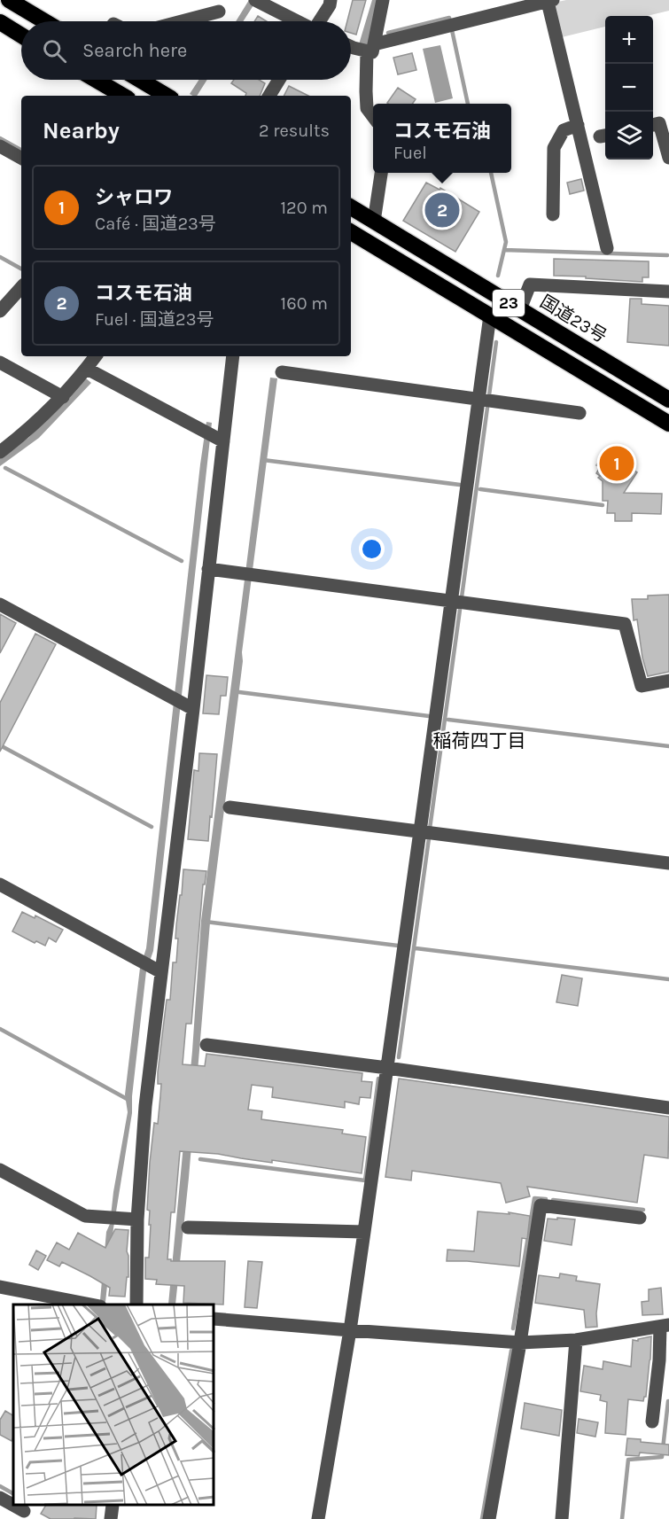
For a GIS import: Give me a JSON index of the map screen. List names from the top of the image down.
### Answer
{
  "streets": {
    "highway": ["23", "国道23号"]
  },
  "districts": ["稲荷四丁目"],
  "page": {
    "map_buttons": ["+", "−"],
    "search": "Search here",
    "heading": ["Nearby", "2 results"],
    "popup": ["コスモ石油", "Fuel"],
    "list": [
      {
        "mark": "1",
        "name": "シャロワ",
        "note": "Café · 国道23号",
        "value": "120 m"
      },
      {
        "mark": "2",
        "name": "コスモ石油",
        "note": "Fuel · 国道23号",
        "value": "160 m"
      }
    ],
    "pins": ["2", "1"]
  }
}
